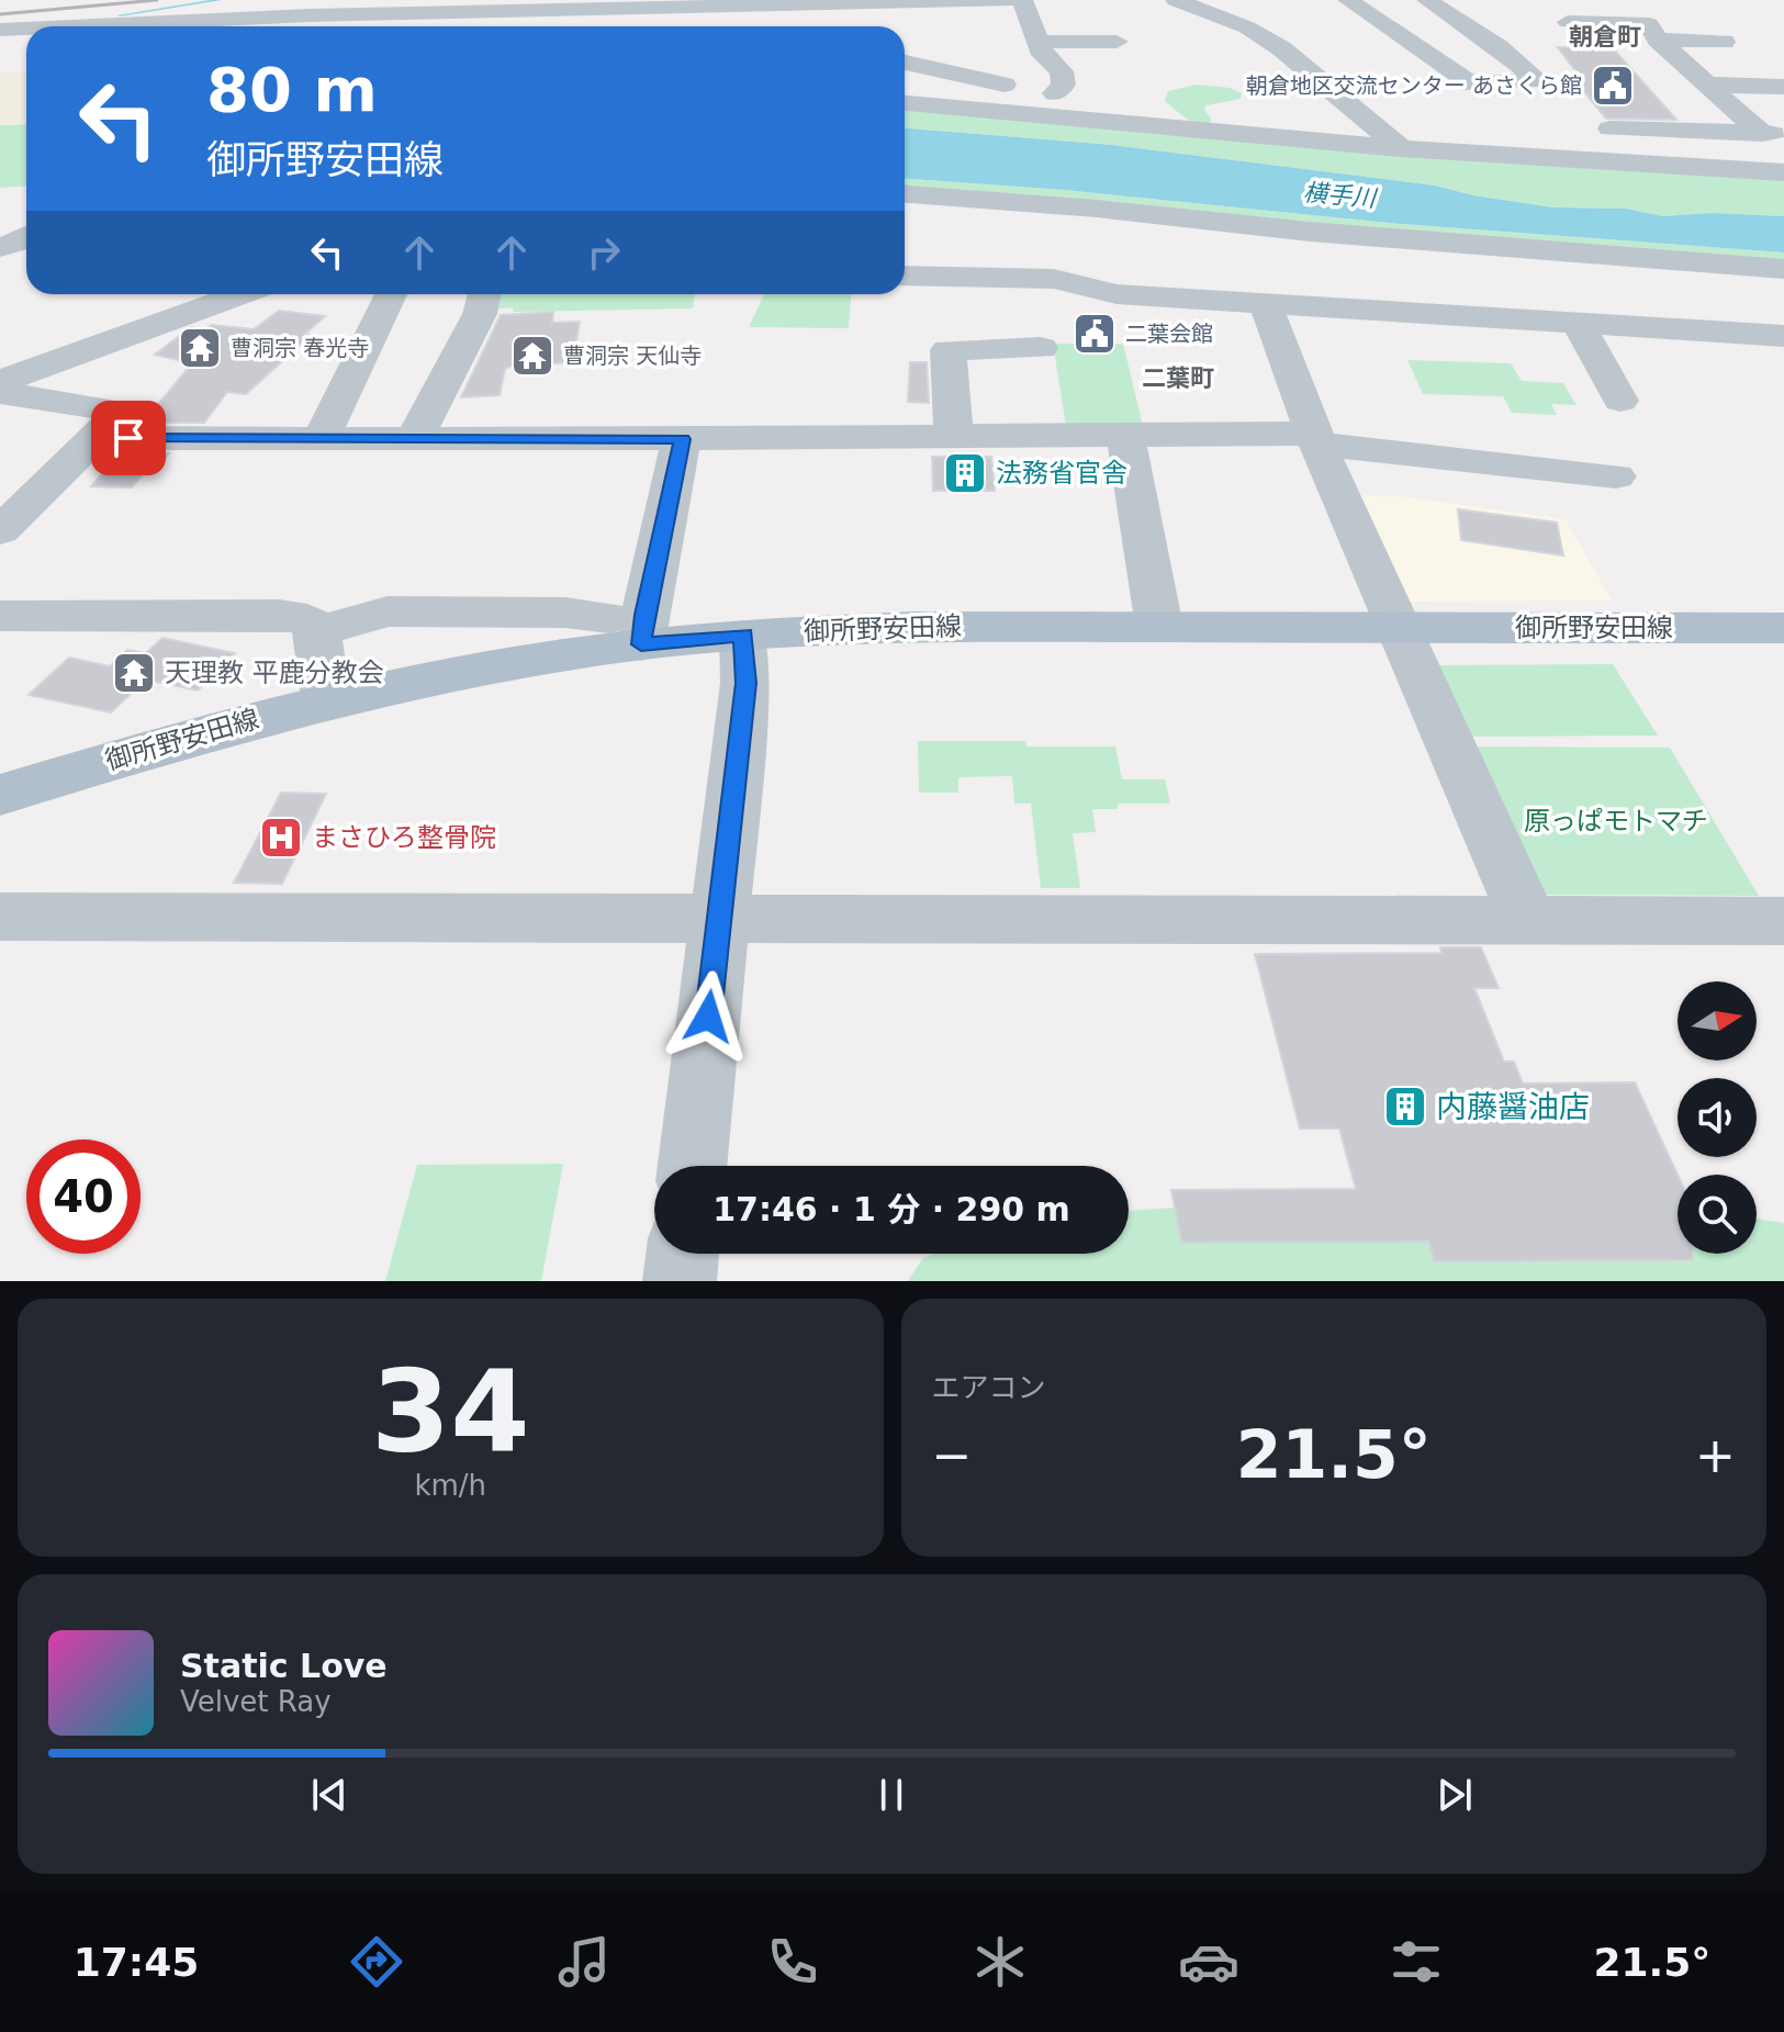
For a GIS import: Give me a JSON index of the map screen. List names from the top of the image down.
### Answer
{
  "streets": {
    "main road": ["御所野安田線"]
  },
  "districts": ["朝倉町", "二葉町"],
  "water": ["横手川"],
  "parks": ["原っぱモトマチ"],
  "places": {
    "public building": ["朝倉地区交流センター あさくら館", "二葉会館"],
    "temple": ["曹洞宗 春光寺", "曹洞宗 天仙寺", "天理教 平鹿分教会"],
    "building": ["法務省官舎", "内藤醤油店"],
    "hospital": ["まさひろ整骨院"]
  },
  "north": "right",
  "page": {
    "turn": ["80 m", "御所野安田線"],
    "limit": "40",
    "trip": "17:46 · 1 分 · 290 m",
    "tile": [
      ["34", "km/h"],
      "エアコン"
    ],
    "heat": ["−", "21.5°", "+"],
    "song": ["Static Love", "Velvet Ray"],
    "tabs": ["17:45", "21.5°"]
  }
}
